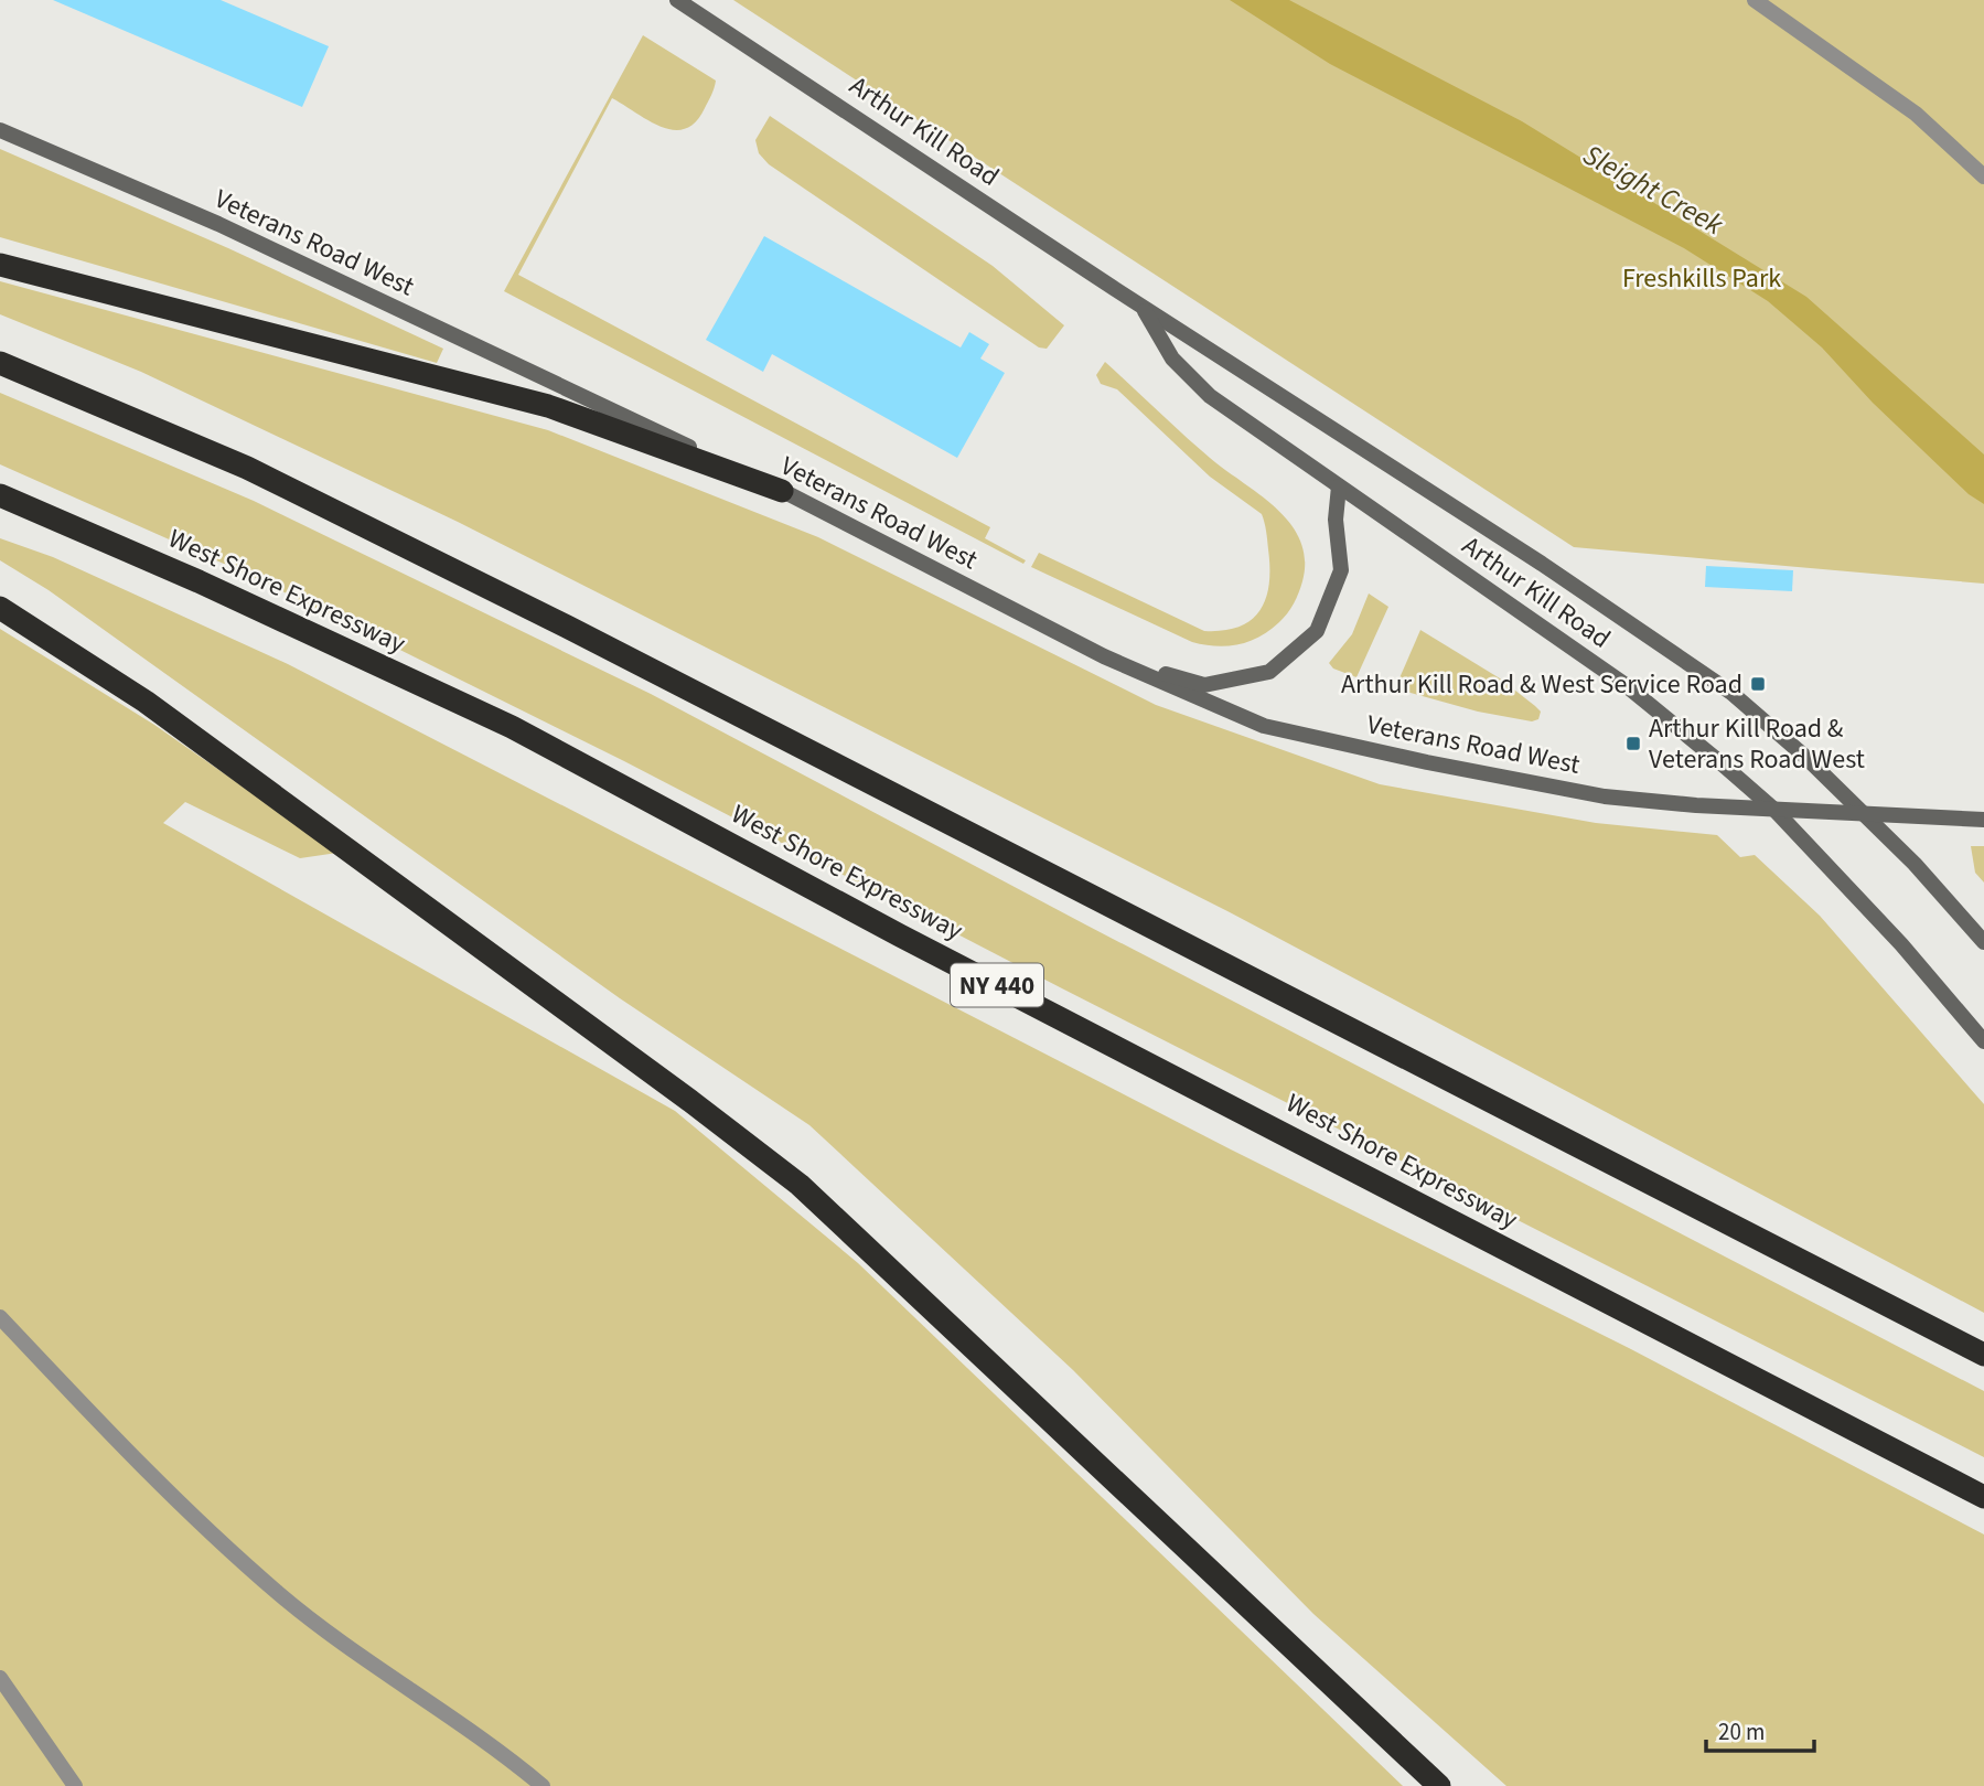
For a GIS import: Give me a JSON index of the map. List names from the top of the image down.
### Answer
{
  "streets": {
    "highway": ["West Shore Expressway", "NY 440"],
    "street": ["Arthur Kill Road", "Veterans Road West"]
  },
  "crossings": [
    ["Arthur Kill Road", "Veterans Road West"]
  ],
  "water": ["Sleight Creek"],
  "parks": ["Freshkills Park"],
  "places": {
    "transit": ["Arthur Kill Road & West Service Road", "Arthur Kill Road & Veterans Road West"]
  },
  "scale_bar": "20 m"
}
